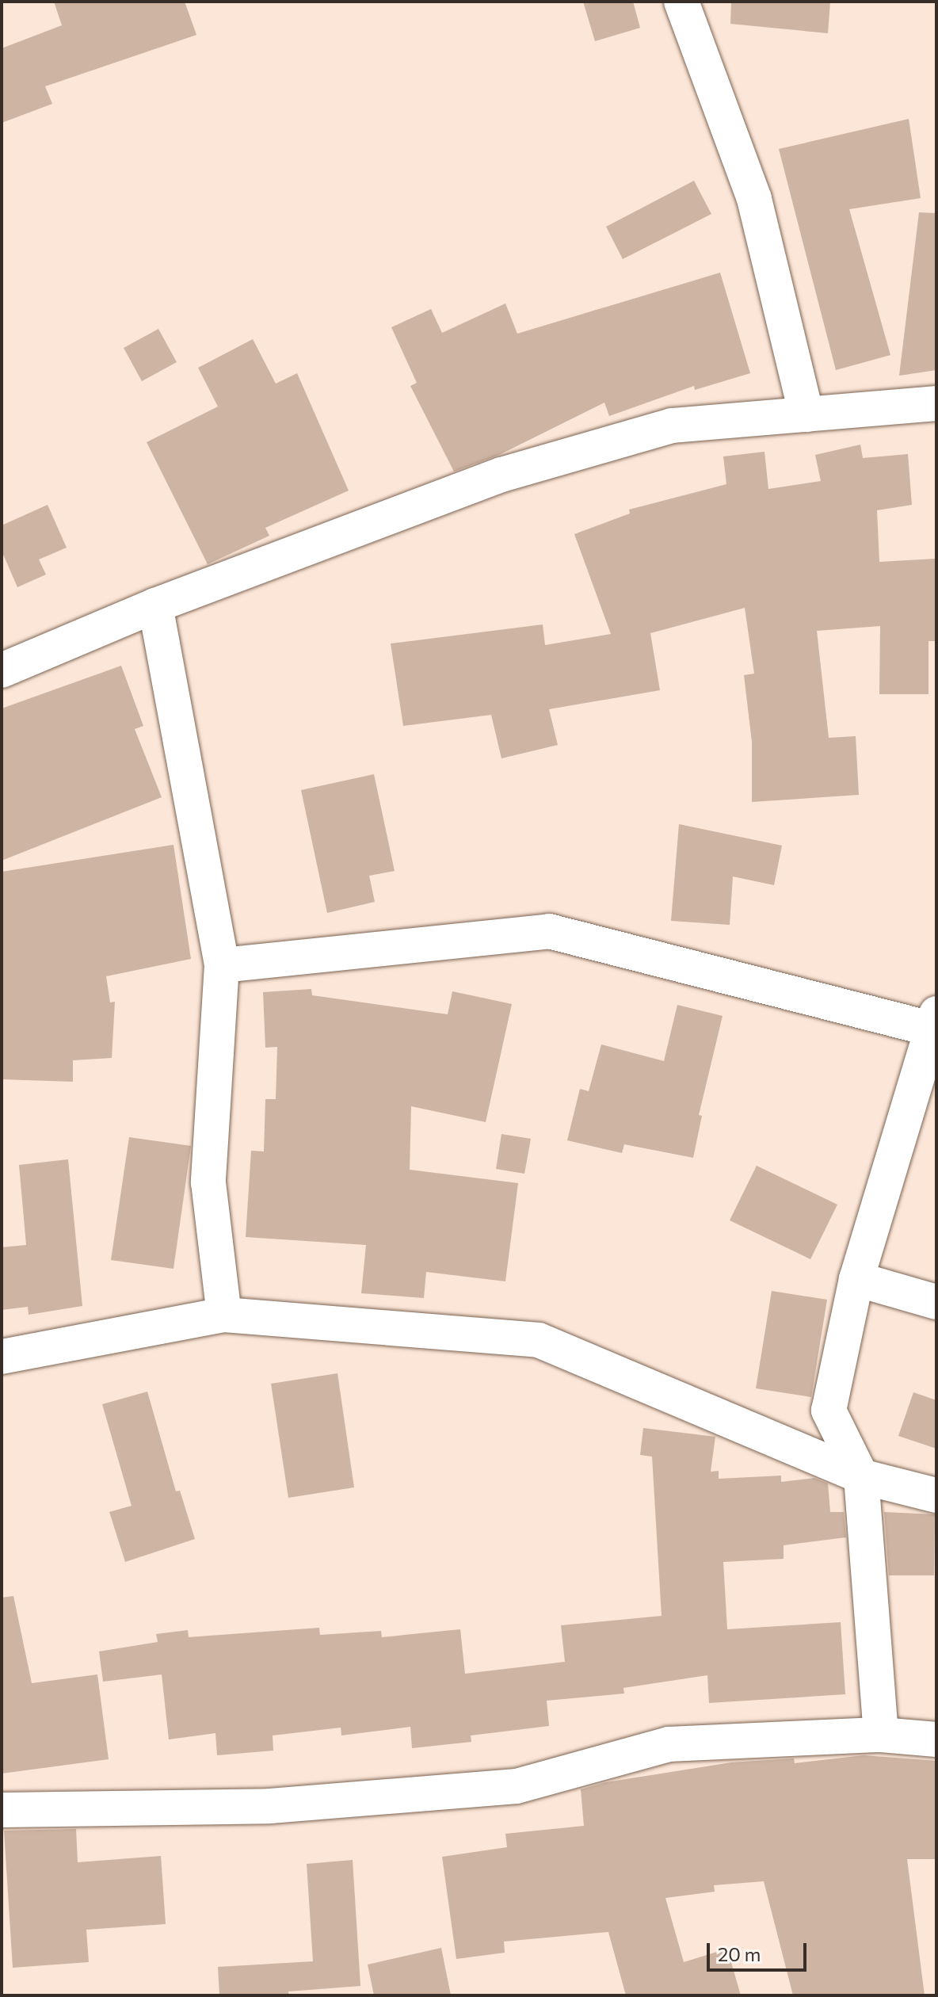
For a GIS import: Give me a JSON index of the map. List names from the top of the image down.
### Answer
{
  "scale_bar": "20 m"
}
